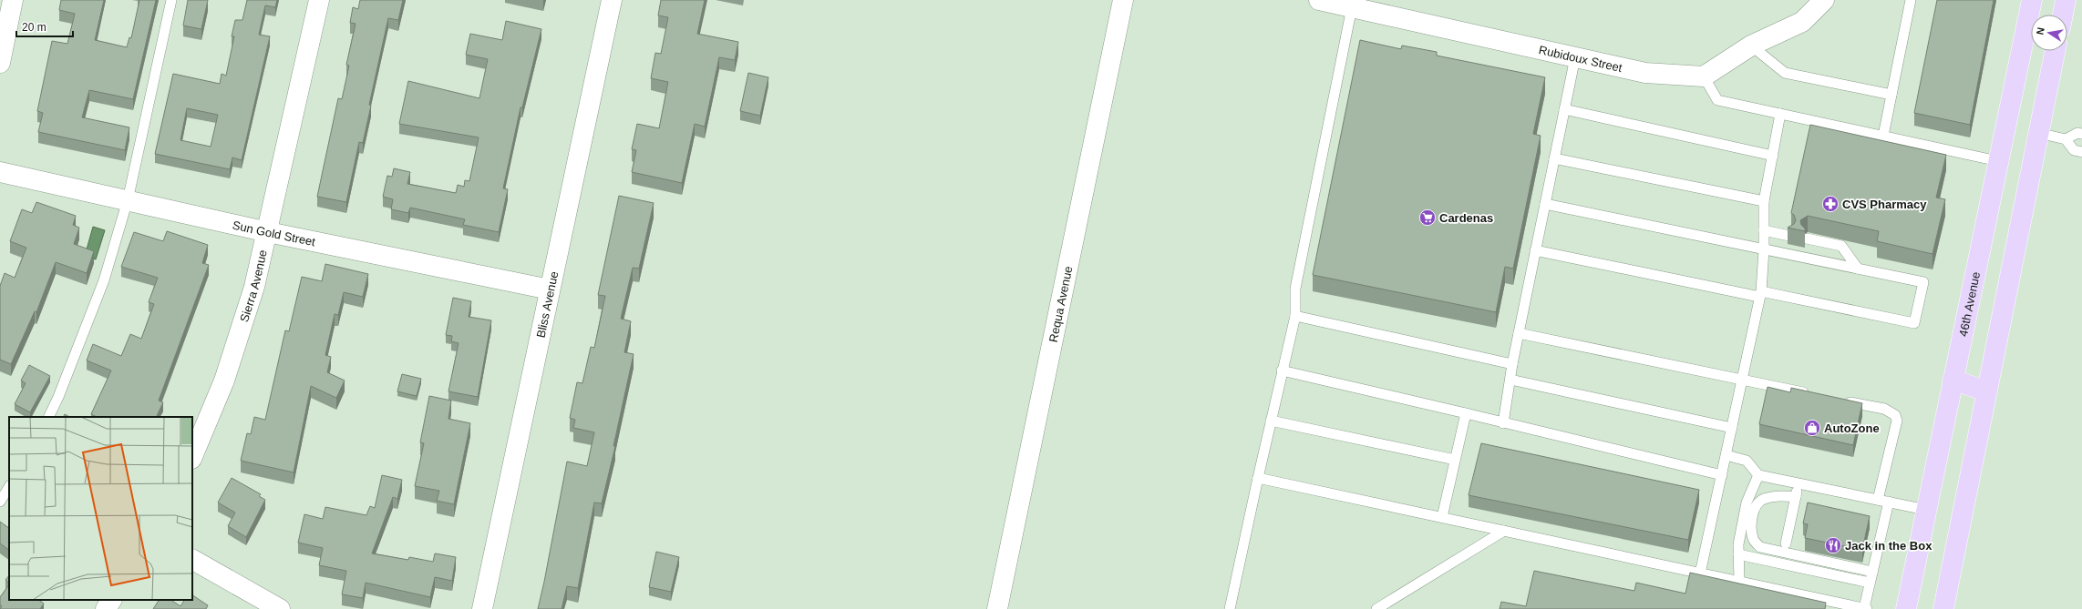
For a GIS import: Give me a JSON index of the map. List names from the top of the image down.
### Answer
{
  "streets": {
    "main road": ["46th Avenue"],
    "street": [
      "Rubidoux Street",
      "Sun Gold Street",
      "Sierra Avenue",
      "Bliss Avenue",
      "Requa Avenue"
    ]
  },
  "crossings": [
    ["Sun Gold Street", "Sierra Avenue"],
    ["Sun Gold Street", "Bliss Avenue"]
  ],
  "places": {
    "pharmacy": ["CVS Pharmacy"],
    "supermarket": ["Cardenas"],
    "shop": ["AutoZone"],
    "restaurant": ["Jack in the Box"]
  },
  "scale_bar": "20 m",
  "north": "left"
}
